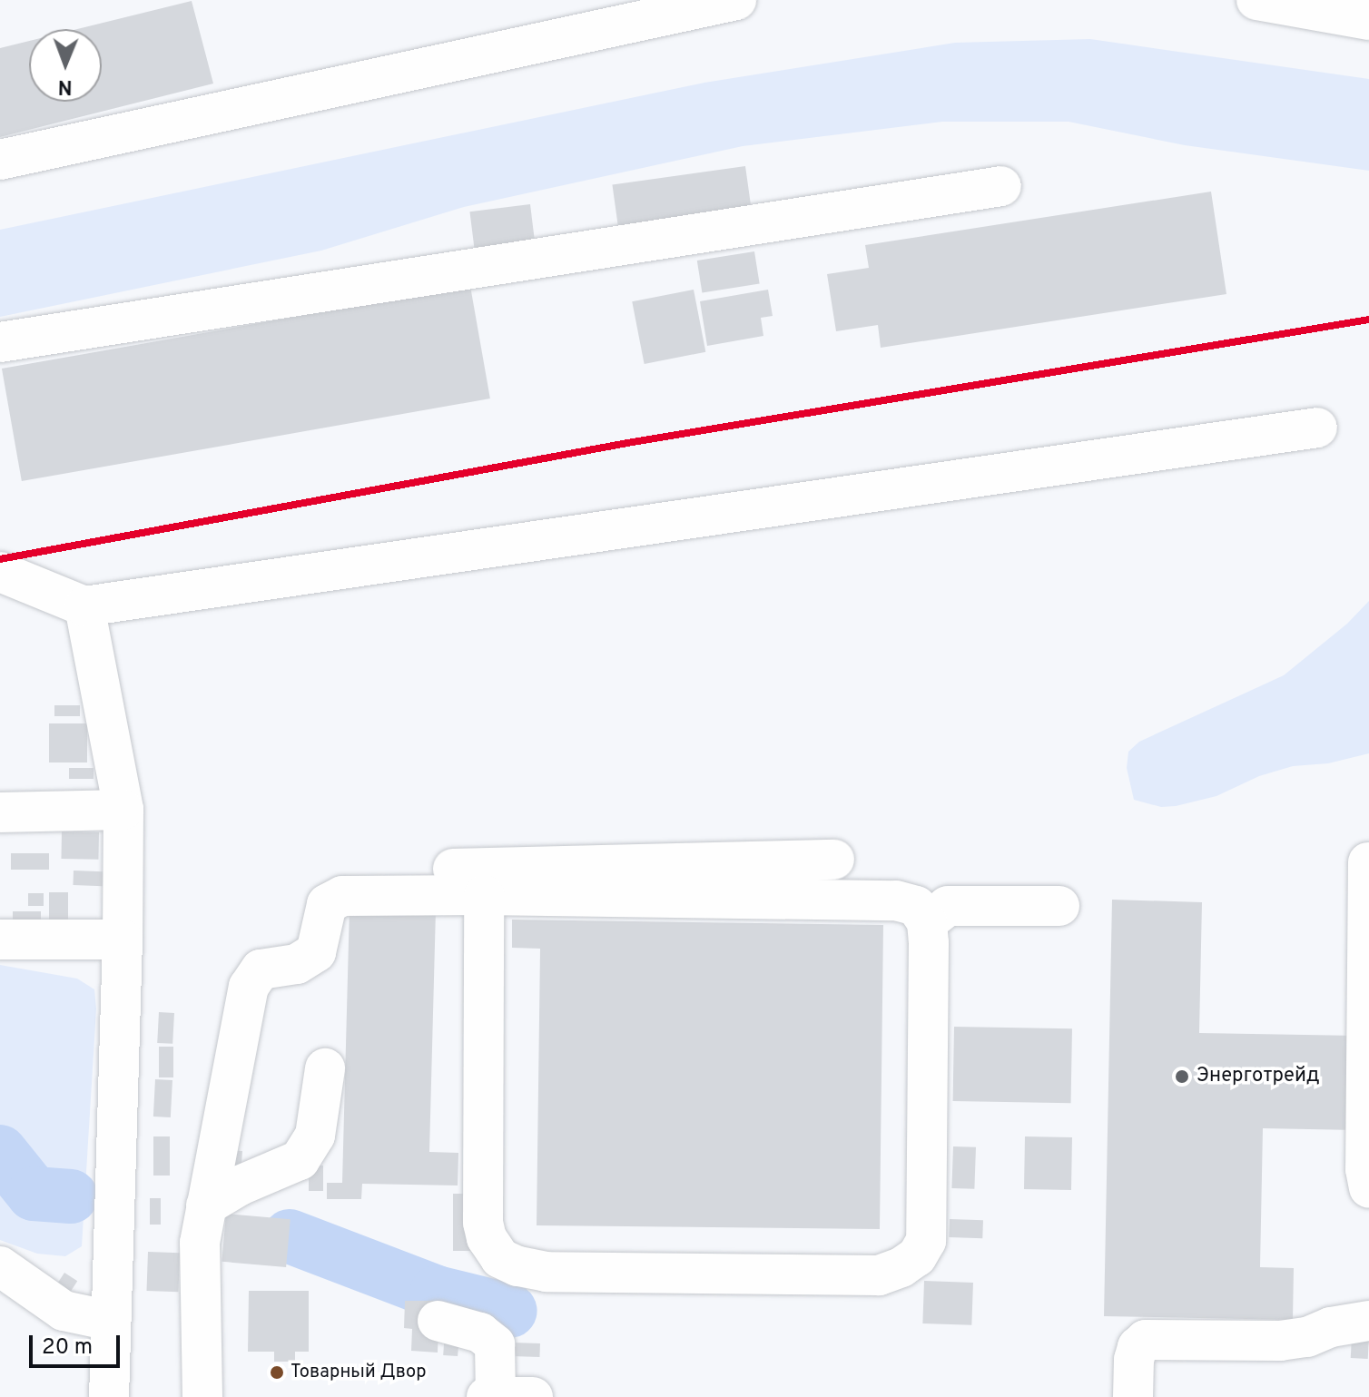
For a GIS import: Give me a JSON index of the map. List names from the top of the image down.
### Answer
{
  "places": ["Энерготрейд", "Товарный Двор"],
  "scale_bar": "20 m",
  "north": "bottom"
}
